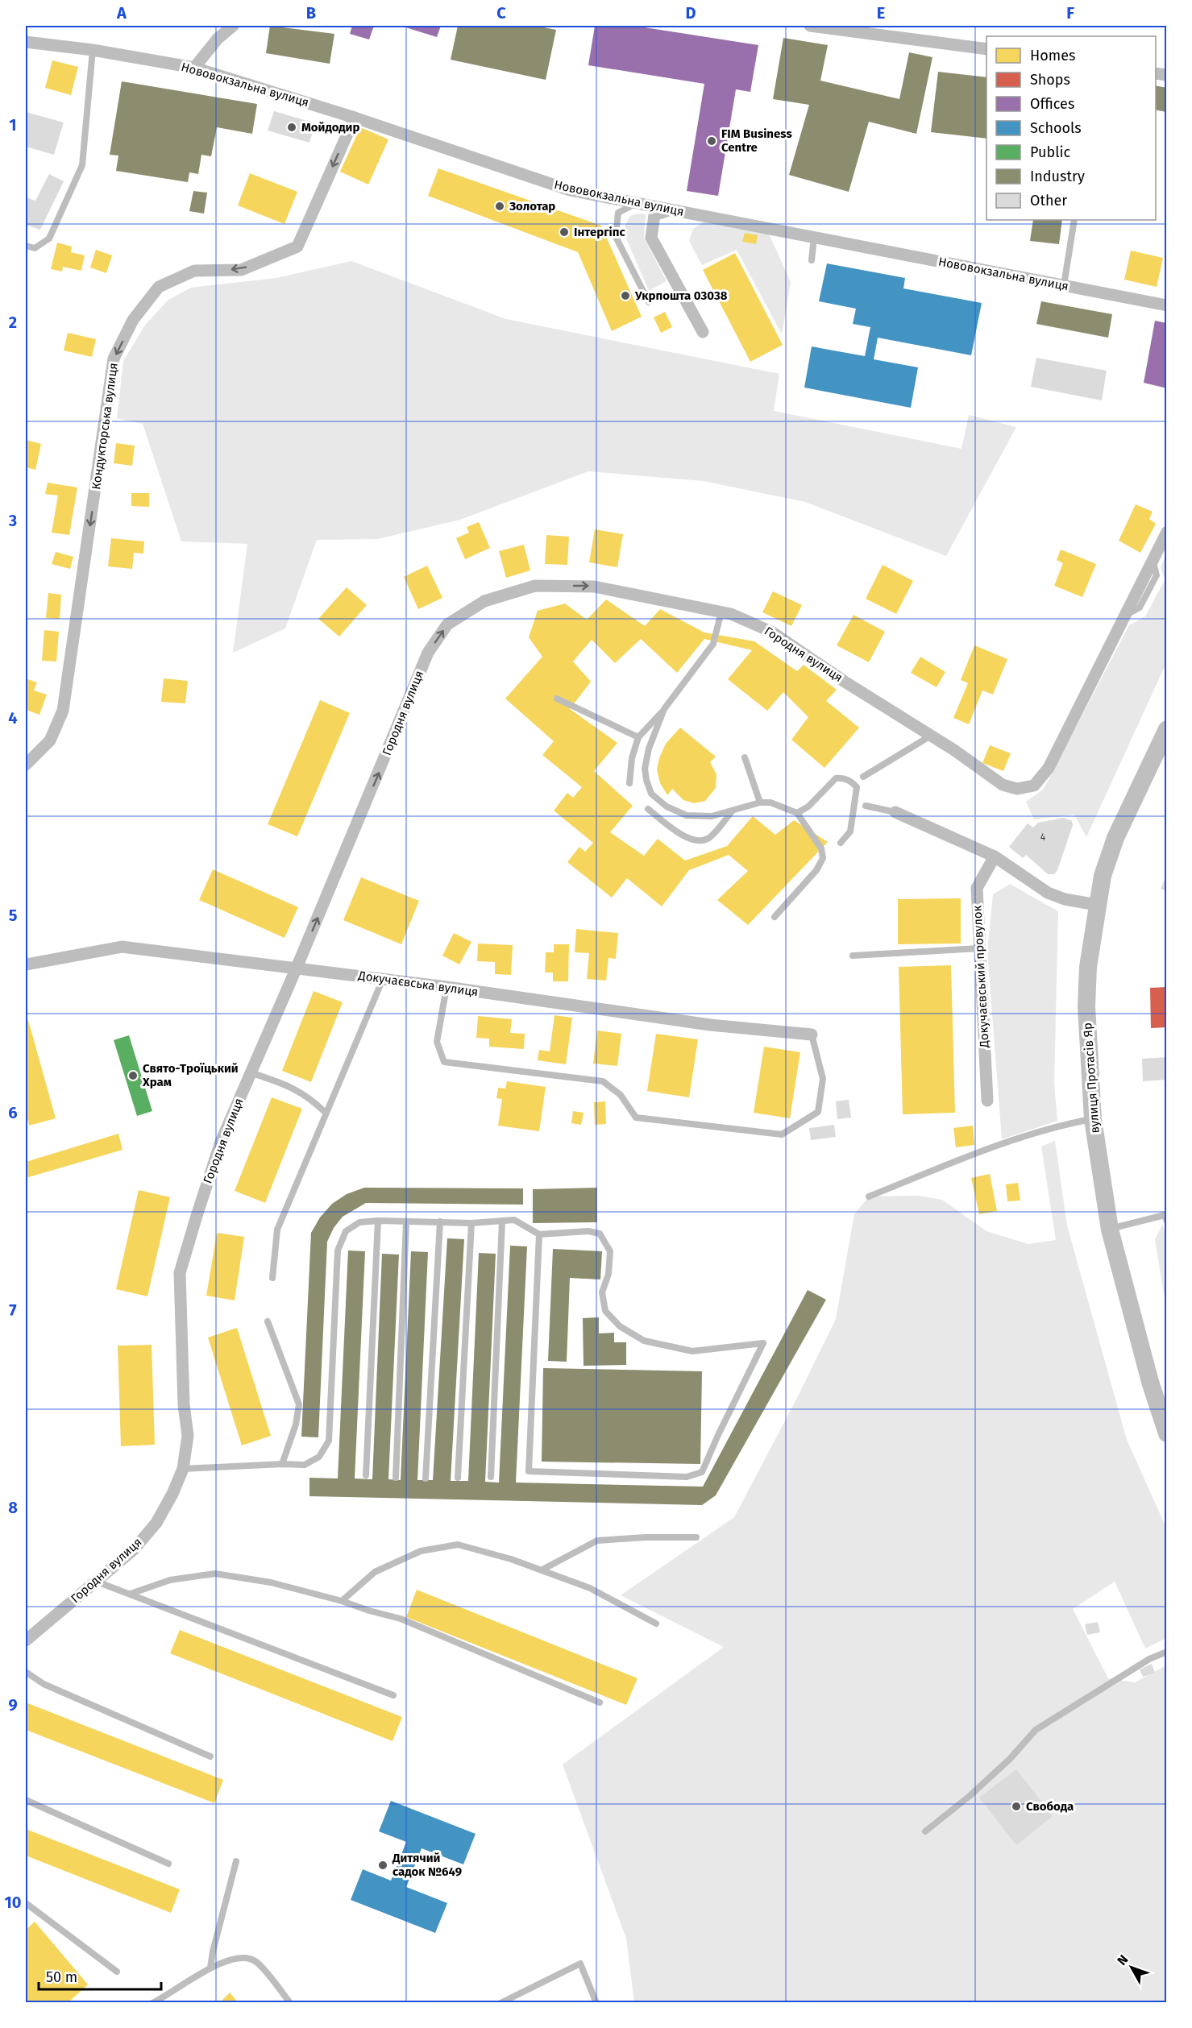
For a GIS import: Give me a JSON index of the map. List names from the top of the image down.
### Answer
{
  "streets": {
    "main road": ["вулиця Протасів Яр"],
    "street": [
      "Нововокзальна вулиця",
      "Кондукторська вулиця",
      "Городня вулиця",
      "Докучаєвський провулок",
      "Докучаєвська вулиця"
    ]
  },
  "crossings": [
    ["Нововокзальна вулиця", "Кондукторська вулиця"],
    ["Городня вулиця", "Докучаєвська вулиця"]
  ],
  "one_way": ["Кондукторська вулиця"],
  "places": [
    "Мойдодир",
    "FIM Business Centre",
    "Золотар",
    "Інтергіпс",
    "Укрпошта 03038",
    "Свято-Троїцький Храм",
    "Свобода",
    "Дитячий садок №649"
  ],
  "house_numbers": ["4"],
  "legend": [
    "Homes",
    "Shops",
    "Offices",
    "Schools",
    "Public",
    "Industry",
    "Other"
  ],
  "scale_bar": "50 m",
  "north": "top left",
  "grid": {
    "columns": [
      "A",
      "B",
      "C",
      "D",
      "E",
      "F"
    ],
    "rows": [
      "1",
      "2",
      "3",
      "4",
      "5",
      "6",
      "7",
      "8",
      "9",
      "10"
    ]
  }
}
